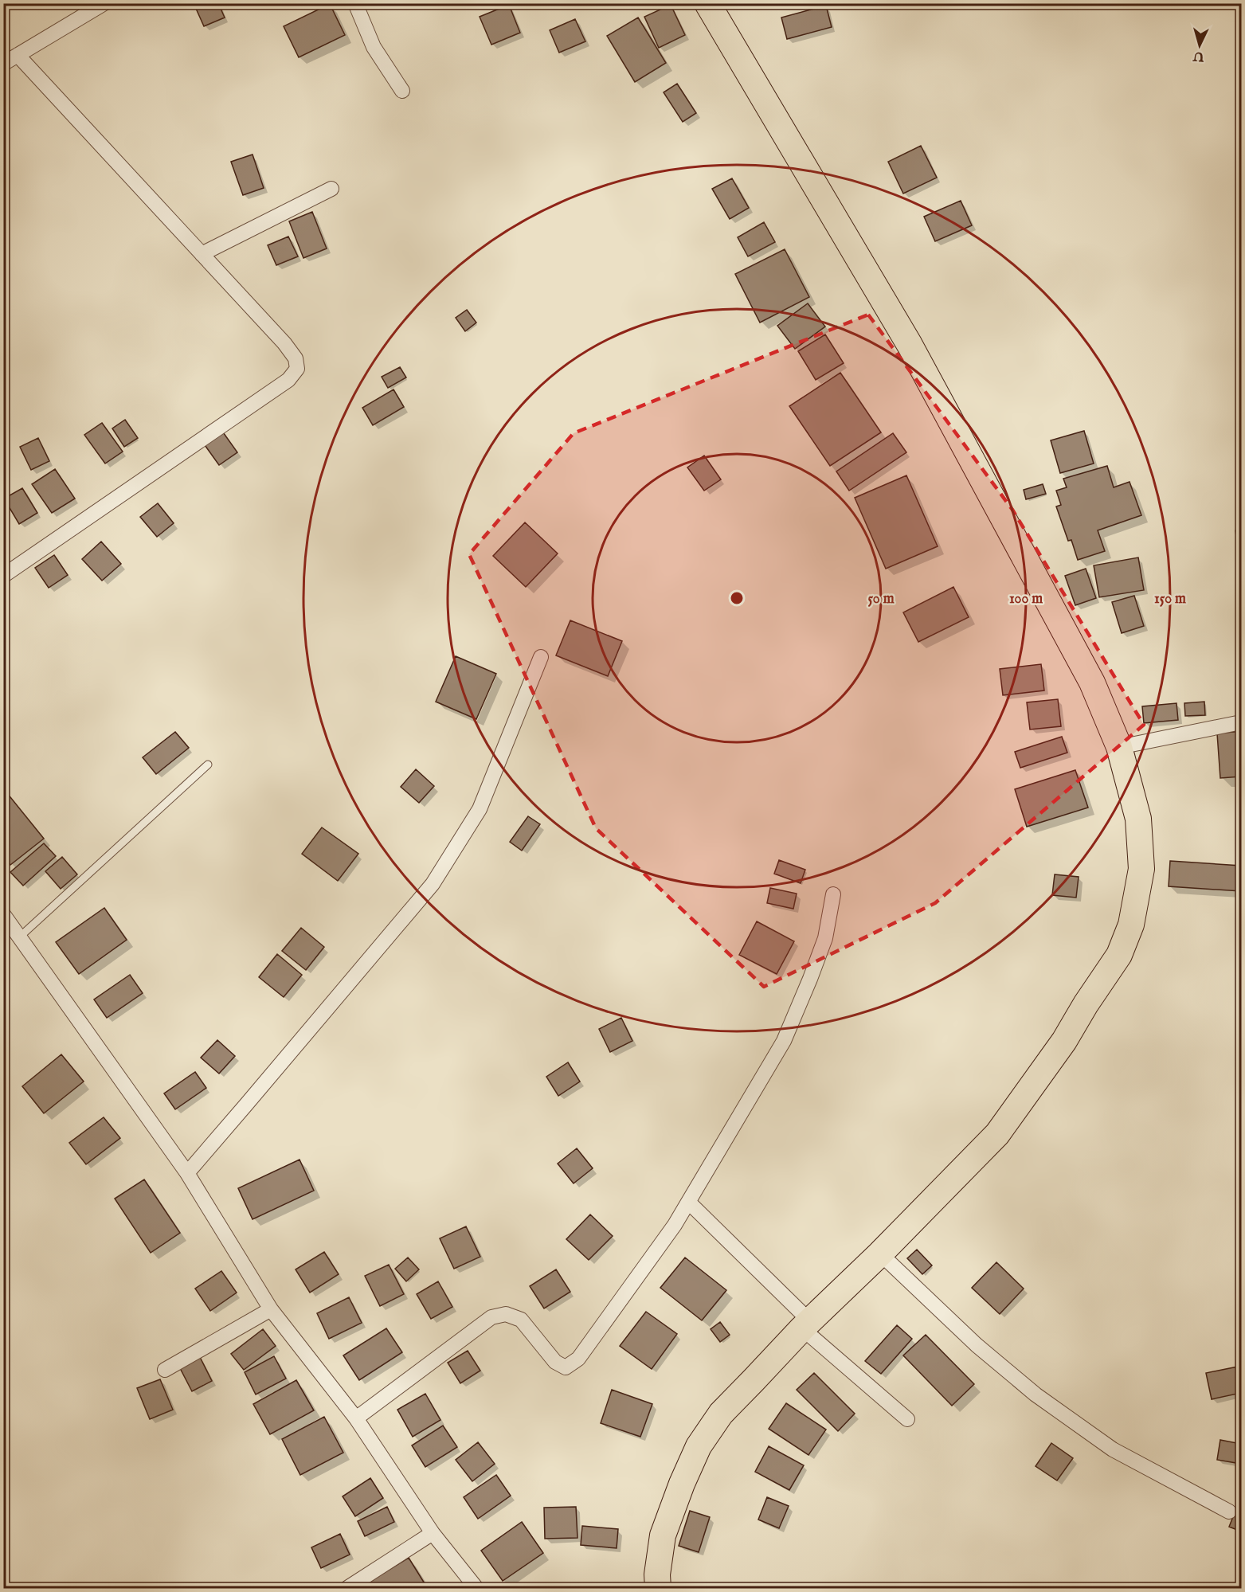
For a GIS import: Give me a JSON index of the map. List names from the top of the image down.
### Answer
{
  "north": "bottom",
  "rings": ["50 m", "100 m", "150 m"]
}
